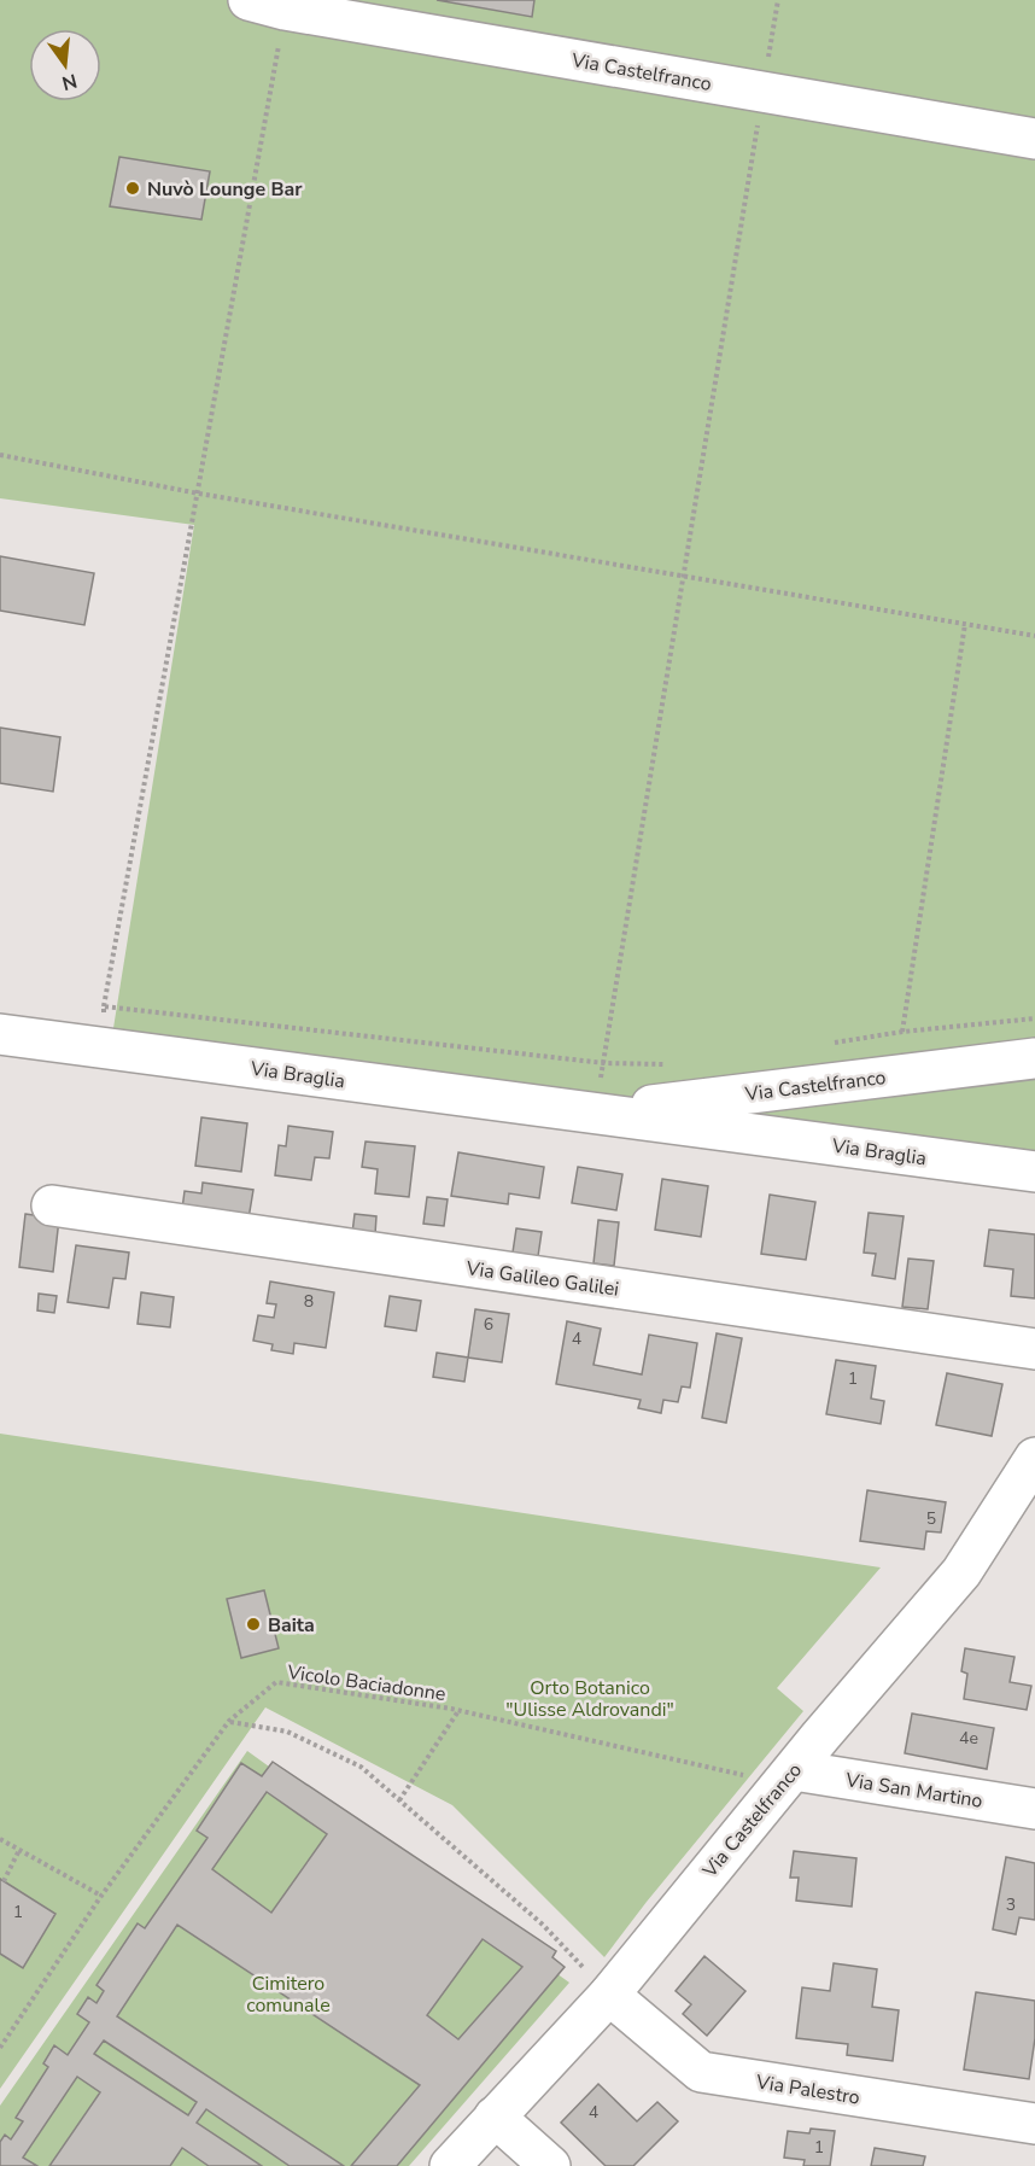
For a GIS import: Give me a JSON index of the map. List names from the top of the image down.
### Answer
{
  "streets": {
    "street": [
      "Via Castelfranco",
      "Via Braglia",
      "Via Galileo Galilei",
      "Via San Martino",
      "Via Palestro"
    ],
    "path": ["Vicolo Baciadonne"]
  },
  "crossings": [
    ["Via Castelfranco", "Via Braglia"],
    ["Via Castelfranco", "Vicolo Baciadonne"],
    ["Via Castelfranco", "Via San Martino"],
    ["Via Castelfranco", "Via Palestro"],
    ["Vicolo Baciadonne", "Via San Martino"]
  ],
  "parks": ["Orto Botanico \"Ulisse Aldrovandi\"", "Cimitero comunale"],
  "places": ["Nuvò Lounge Bar", "Baita"],
  "house_numbers": [
    "8",
    "6",
    "4",
    "1",
    "5",
    "4e",
    "3",
    "1",
    "4",
    "1"
  ],
  "north": "bottom"
}
